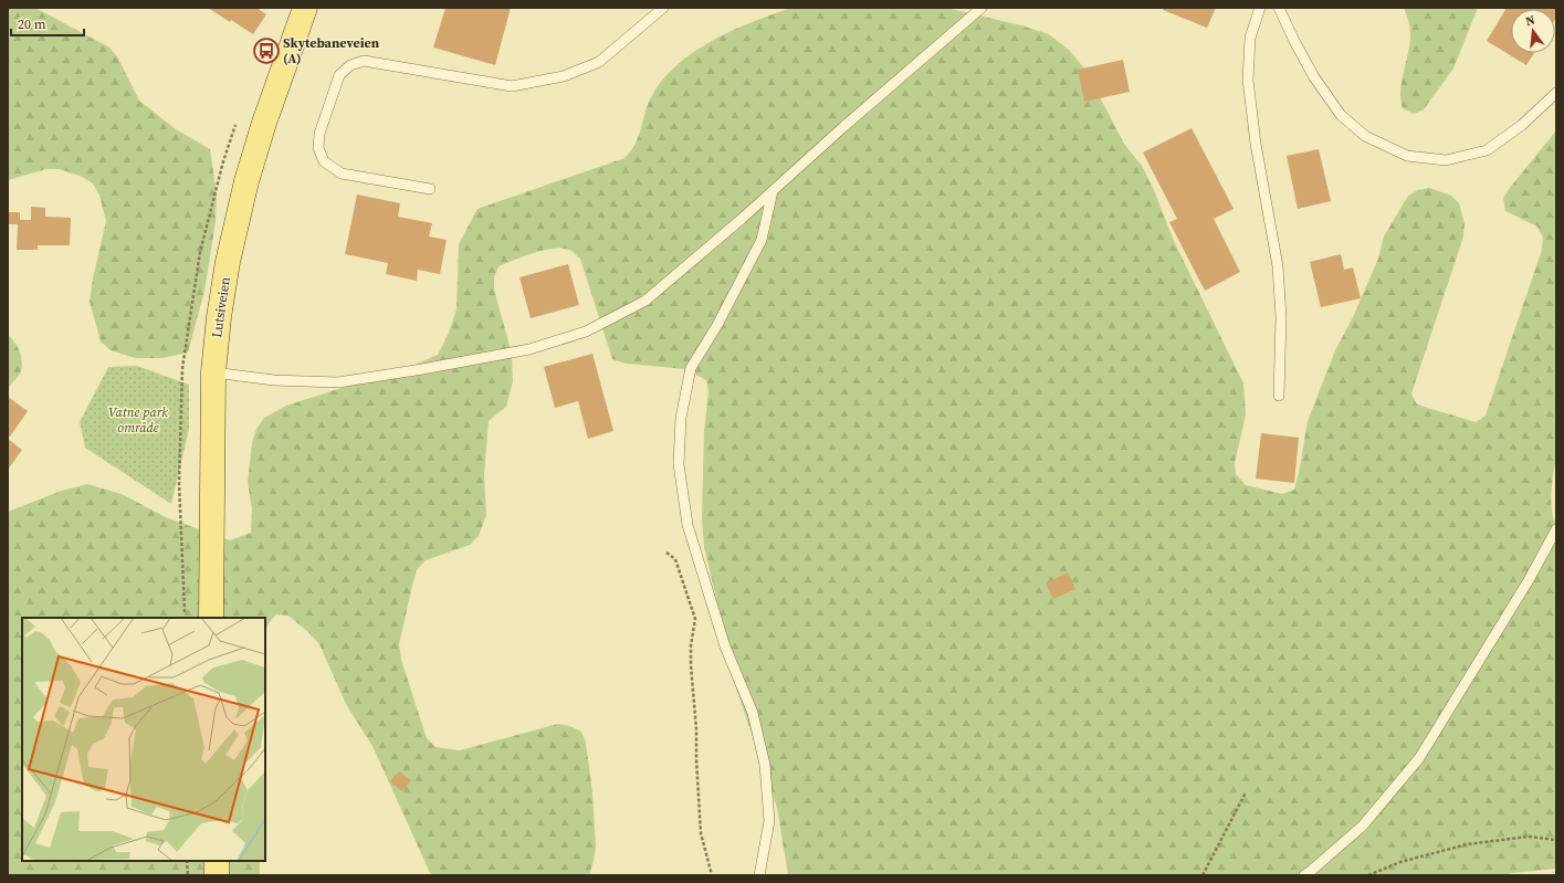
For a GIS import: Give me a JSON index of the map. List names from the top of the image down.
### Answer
{
  "streets": {
    "main road": ["Lutsiveien"]
  },
  "parks": ["Vatne park område"],
  "places": {
    "bus stop": ["Skytebaneveien (A)"]
  },
  "scale_bar": "20 m",
  "north": "top"
}
